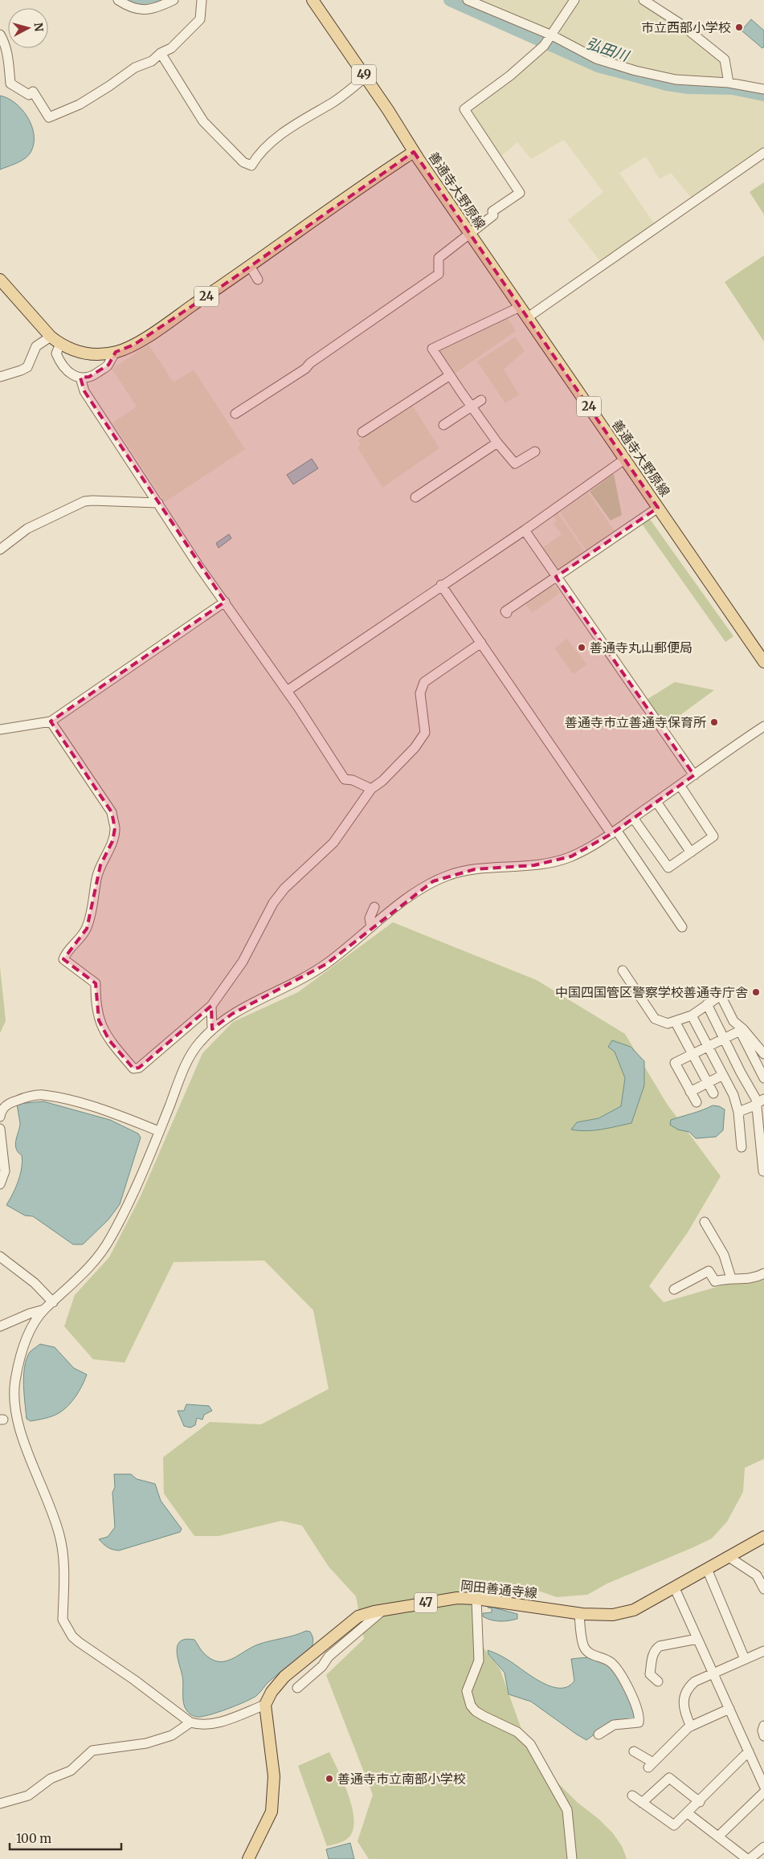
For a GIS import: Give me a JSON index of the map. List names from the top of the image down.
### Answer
{
  "streets": {
    "main road": [
      "49",
      "善通寺大野原線",
      "24",
      "岡田善通寺線",
      "47"
    ]
  },
  "crossings": [
    ["49", "善通寺大野原線"]
  ],
  "water": ["弘田川"],
  "places": [
    "市立西部小学校",
    "善通寺丸山郵便局",
    "善通寺市立善通寺保育所",
    "中国四国管区警察学校善通寺庁舎",
    "善通寺市立南部小学校"
  ],
  "scale_bar": "100 m",
  "north": "right"
}
